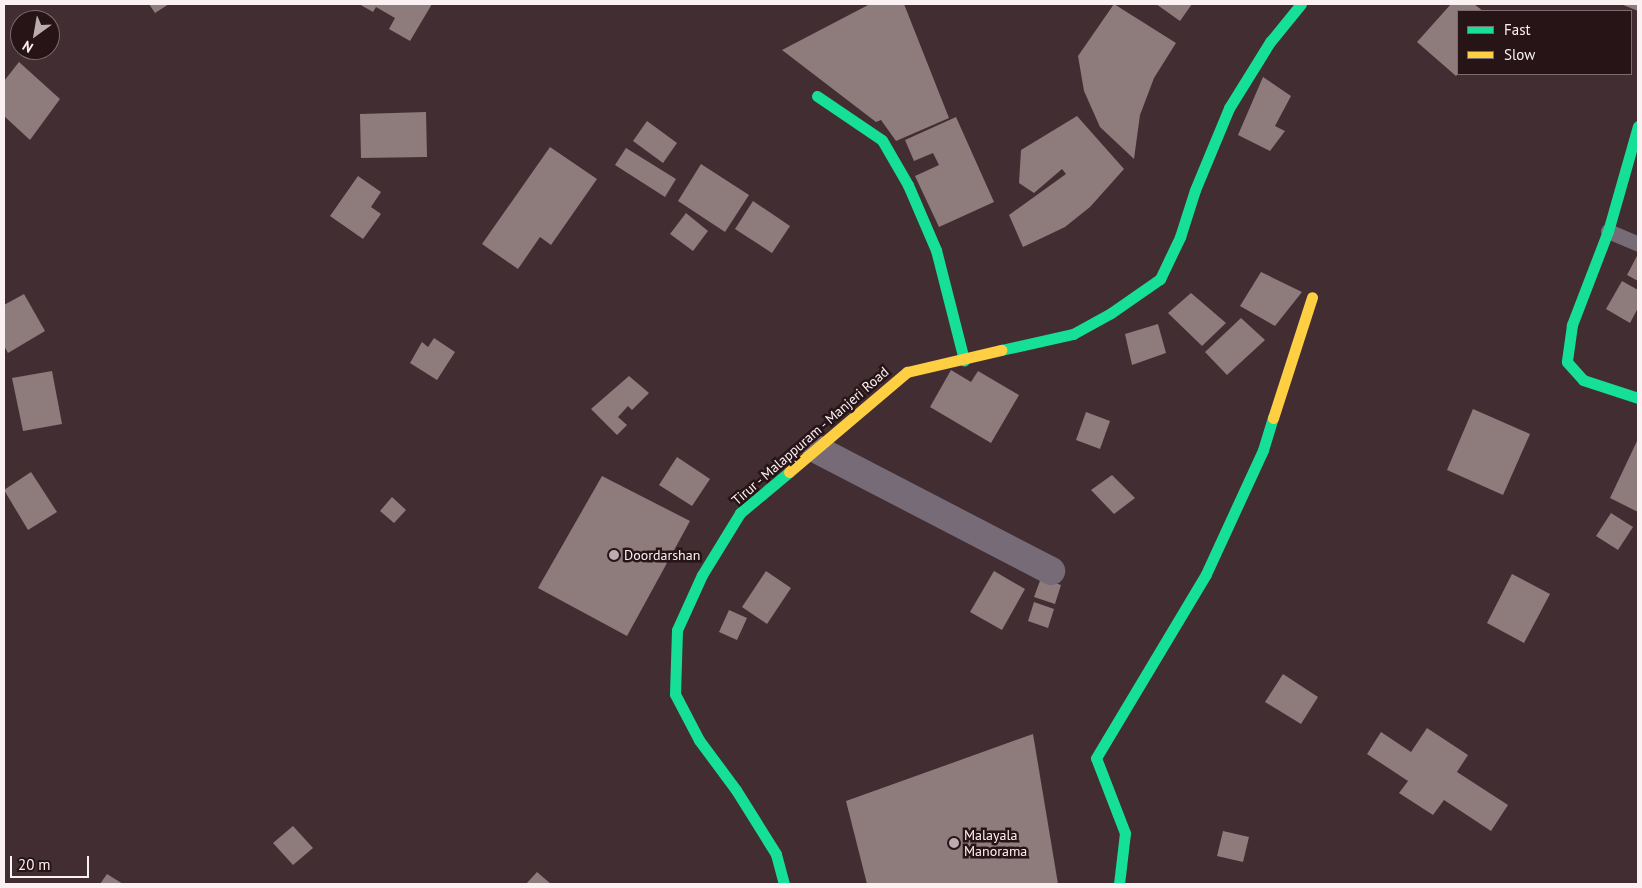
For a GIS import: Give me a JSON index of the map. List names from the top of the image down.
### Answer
{
  "streets": {
    "street": ["Tirur - Malappuram - Manjeri Road"]
  },
  "places": ["Doordarshan", "Malayala Manorama"],
  "legend": ["Fast", "Slow"],
  "scale_bar": "20 m",
  "north": "bottom left"
}
